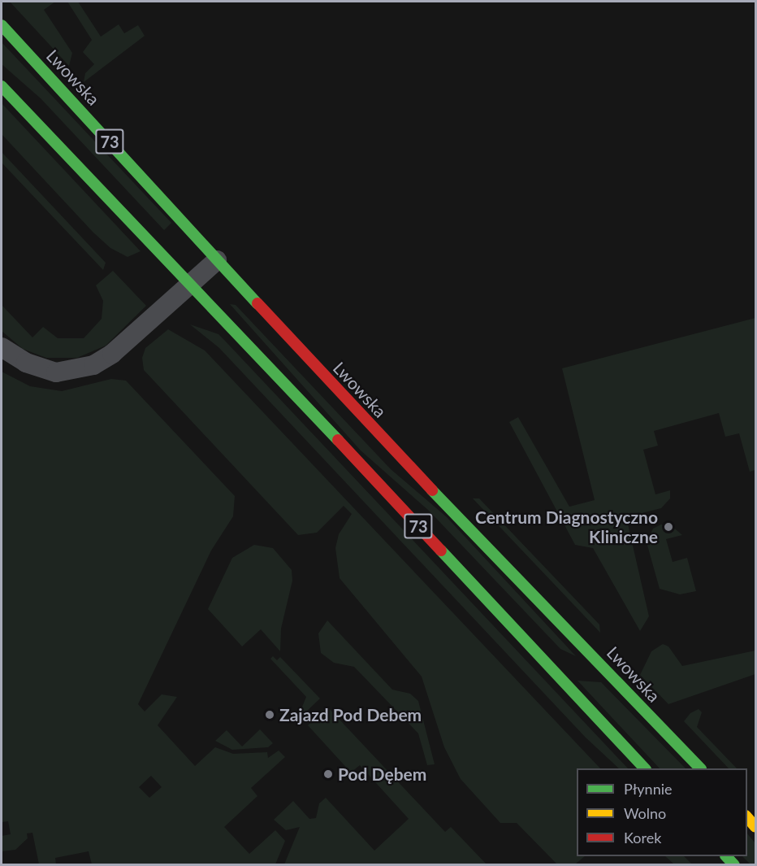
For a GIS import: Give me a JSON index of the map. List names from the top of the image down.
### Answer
{
  "streets": {
    "main road": ["Lwowska", "73"]
  },
  "places": ["Centrum Diagnostyczno Kliniczne", "Zajazd Pod Debem", "Pod Dębem"],
  "legend": ["Płynnie", "Wolno", "Korek"]
}
